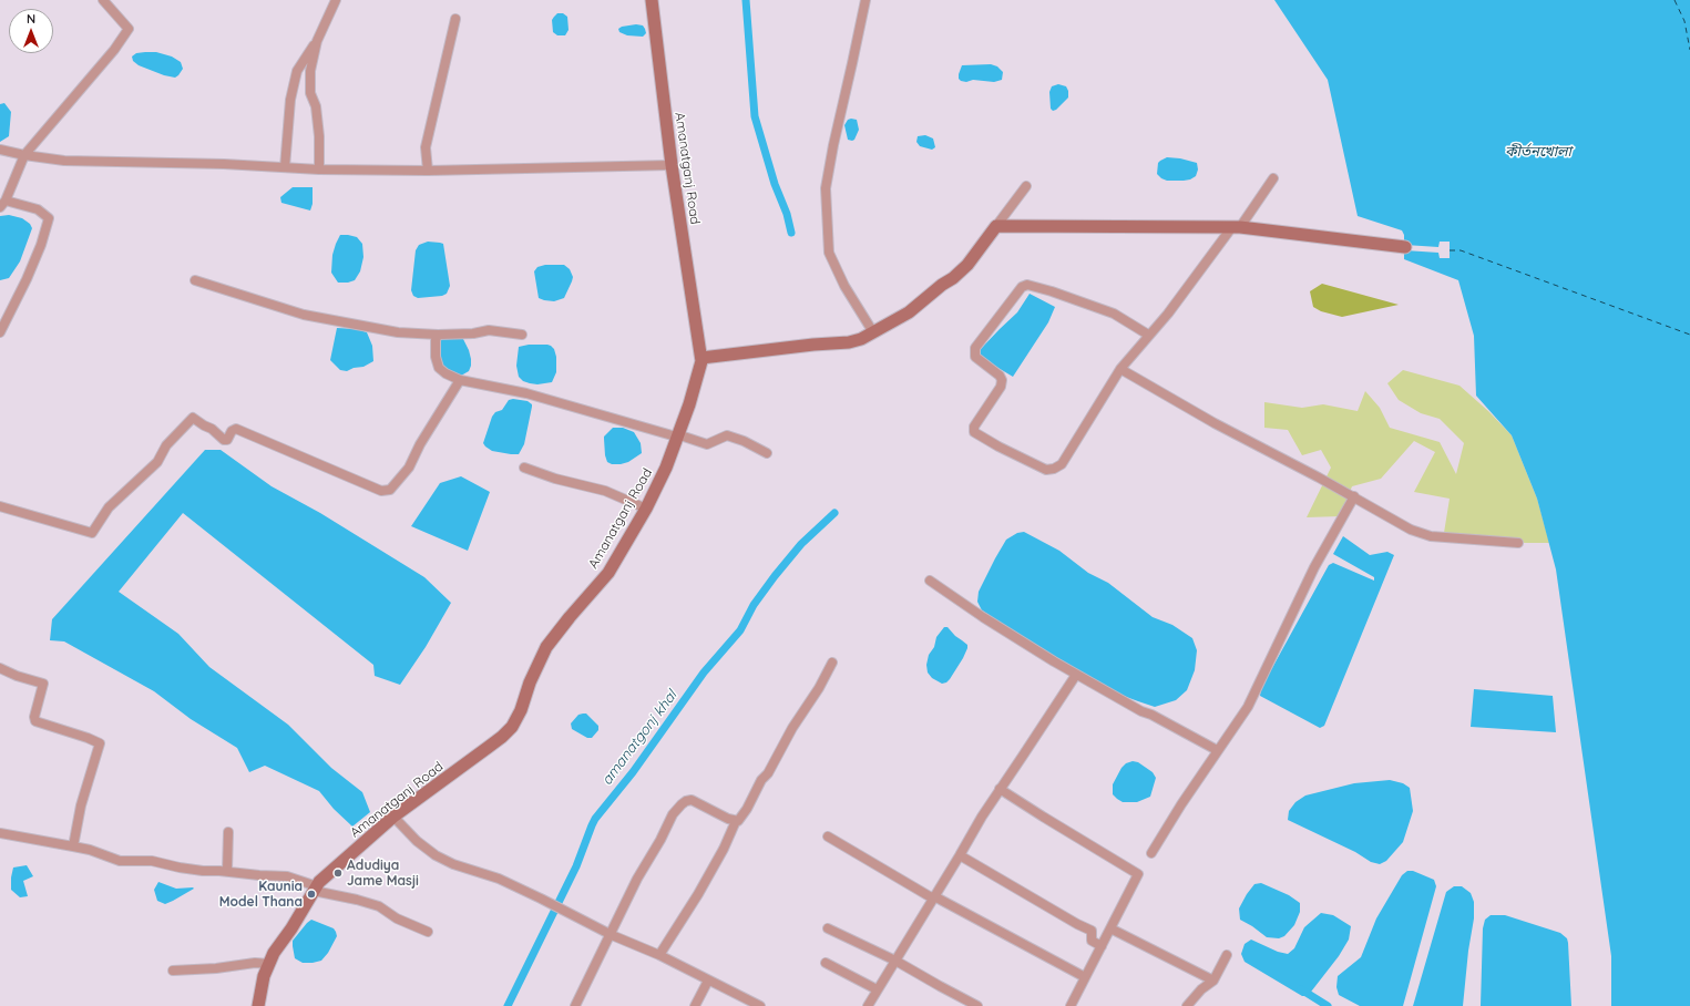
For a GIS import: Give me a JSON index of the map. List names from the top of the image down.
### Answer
{
  "streets": {
    "main road": ["Amanatganj Road"]
  },
  "water": ["কীর্তনখোলা", "amanatgonj khal"],
  "places": ["Adudiya Jame Masji", "Kaunia Model Thana"],
  "north": "top"
}
